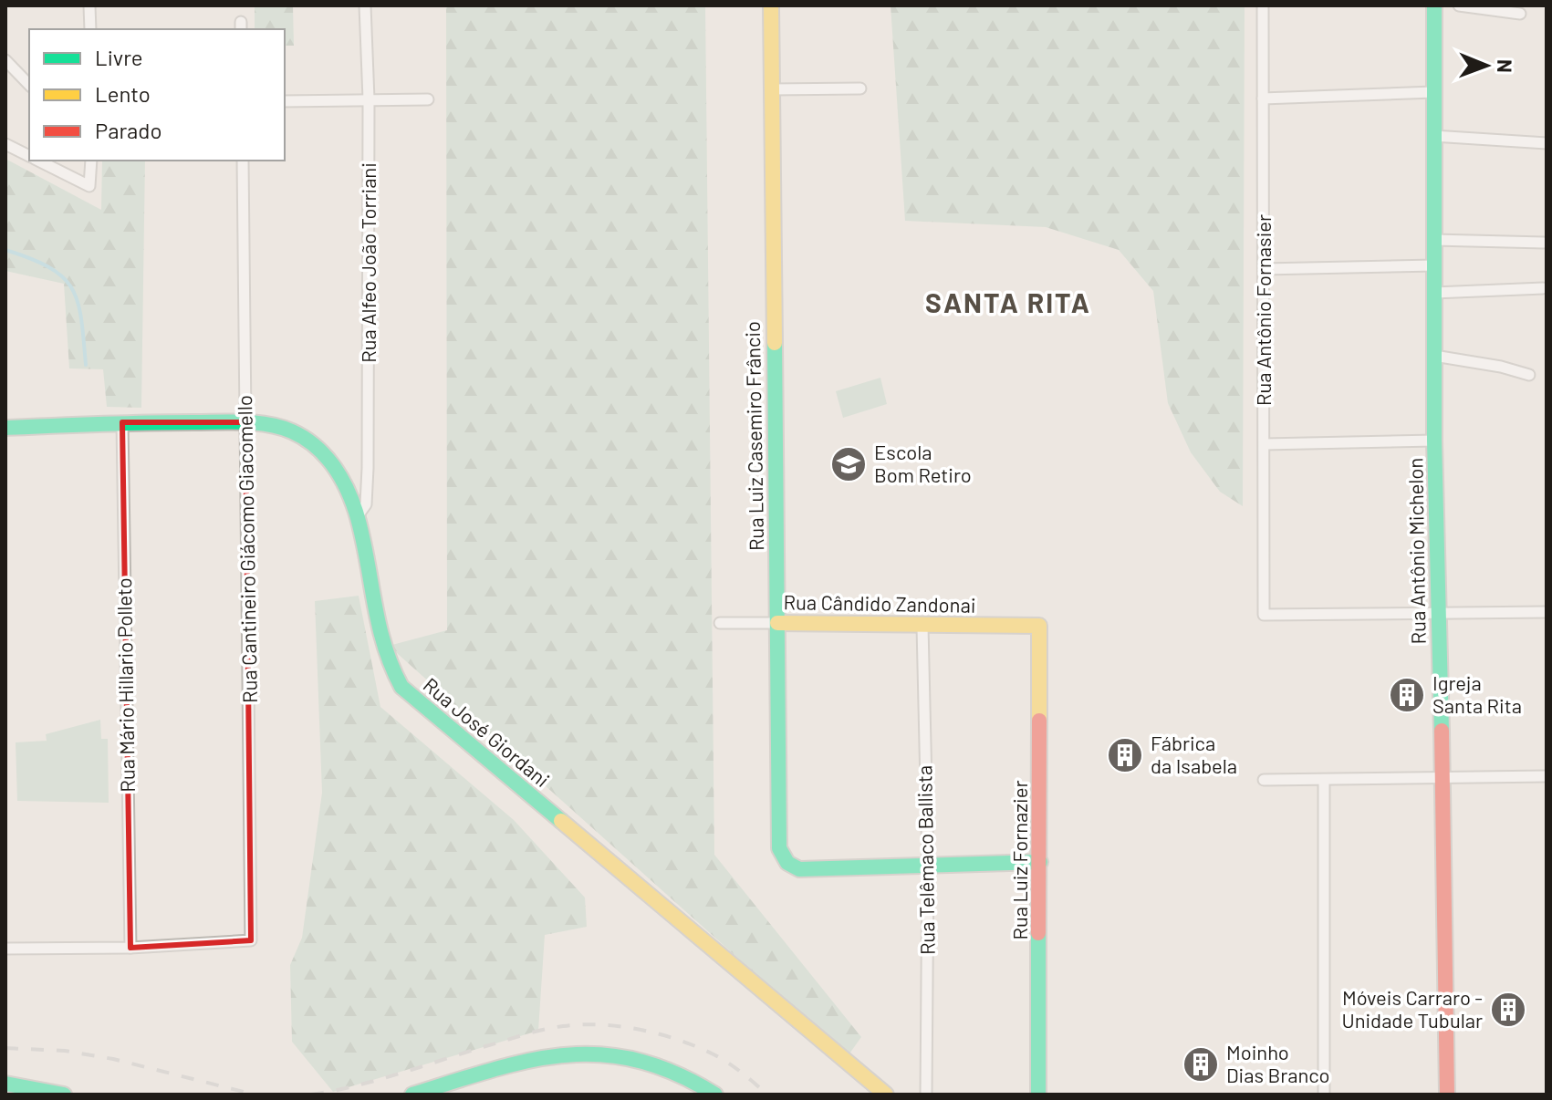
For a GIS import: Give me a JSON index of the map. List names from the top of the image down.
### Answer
{
  "streets": {
    "street": [
      "Rua Alfeo João Torriani",
      "Rua Antônio Fornasier",
      "Rua Luiz Casemiro Frâncio",
      "Rua Cantineiro Giácomo Giacomello",
      "Rua Antônio Michelon",
      "Rua Cândido Zandonai",
      "Rua Mário Hillario Polleto",
      "Rua José Giordani",
      "Rua Telêmaco Ballista",
      "Rua Luiz Fornazier"
    ]
  },
  "crossings": [
    ["Rua Alfeo João Torriani", "Rua José Giordani"],
    ["Rua Antônio Fornasier", "Rua Antônio Michelon"],
    ["Rua Luiz Casemiro Frâncio", "Rua Cândido Zandonai"],
    ["Rua Luiz Casemiro Frâncio", "Rua Telêmaco Ballista"],
    ["Rua Cantineiro Giácomo Giacomello", "Rua Mário Hillario Polleto"],
    ["Rua Cantineiro Giácomo Giacomello", "Rua José Giordani"],
    ["Rua Cândido Zandonai", "Rua Telêmaco Ballista"],
    ["Rua Cândido Zandonai", "Rua Luiz Fornazier"],
    ["Rua Mário Hillario Polleto", "Rua José Giordani"]
  ],
  "districts": ["SANTA RITA"],
  "places": {
    "school or university": ["Escola Bom Retiro"],
    "building": [
      "Igreja Santa Rita",
      "Fábrica da Isabela",
      "Móveis Carraro - Unidade Tubular",
      "Moinho Dias Branco"
    ]
  },
  "legend": ["Livre", "Lento", "Parado"],
  "north": "right"
}
